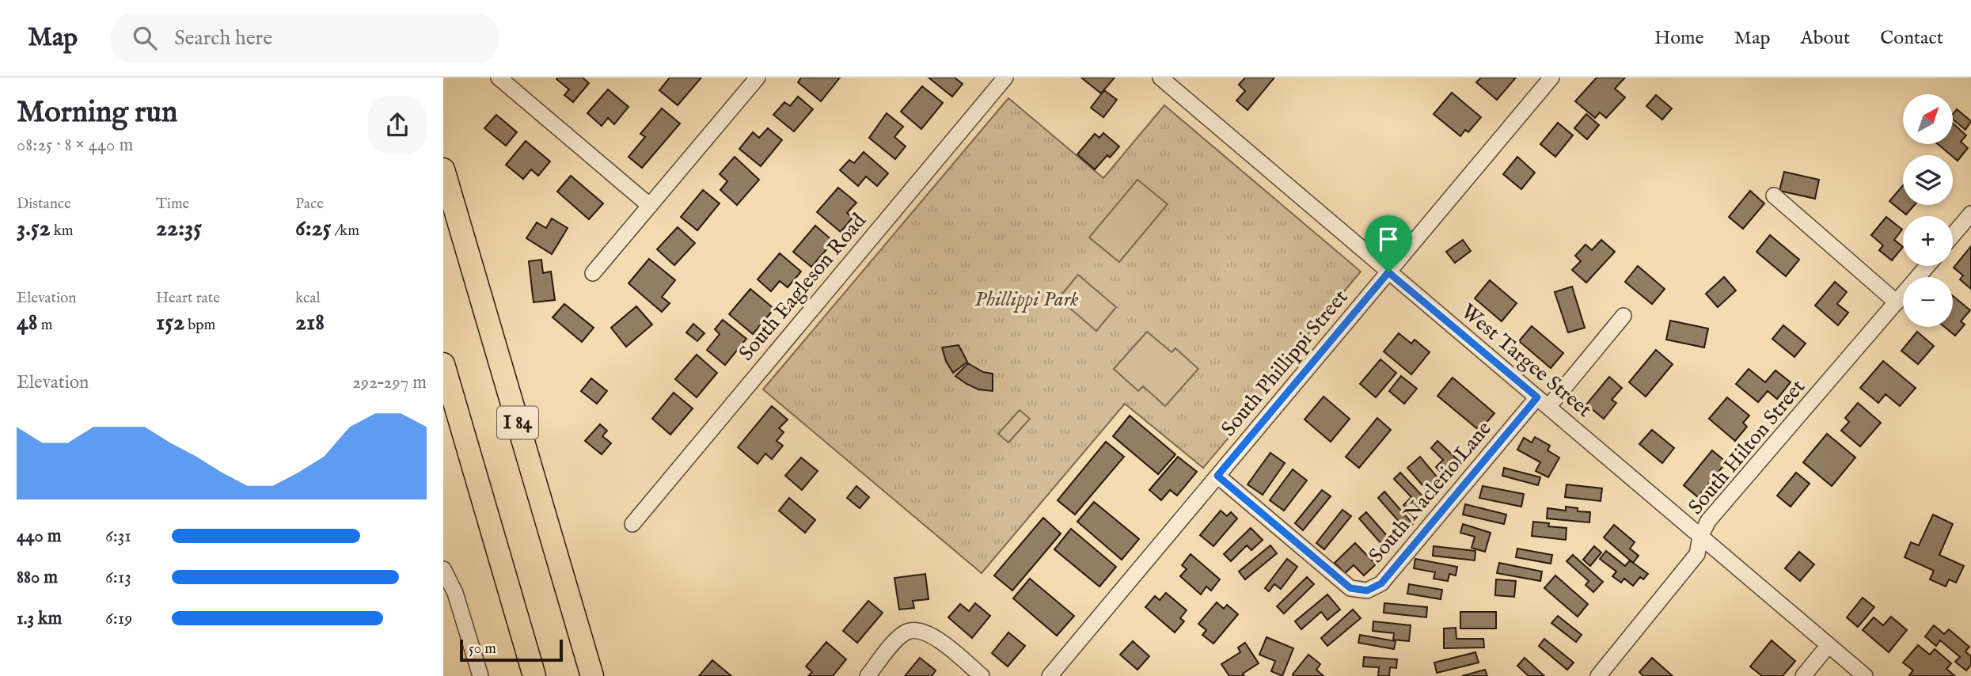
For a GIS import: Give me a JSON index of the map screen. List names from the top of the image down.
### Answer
{
  "streets": {
    "highway": ["I 84"],
    "street": [
      "South Eagleson Road",
      "West Targee Street",
      "South Phillippi Street",
      "South Hilton Street",
      "South Naclerio Lane"
    ]
  },
  "crossings": [
    ["West Targee Street", "South Phillippi Street"],
    ["West Targee Street", "South Hilton Street"],
    ["West Targee Street", "South Naclerio Lane"],
    ["South Phillippi Street", "South Naclerio Lane"]
  ],
  "parks": ["Phillippi Park"],
  "scale_bar": "50 m",
  "north": "top right",
  "page": {
    "header": "Map",
    "search": "Search here",
    "nav": [
      "Home",
      "Map",
      "About",
      "Contact"
    ],
    "heading": ["Morning run", "08:25 · 8 × 440 m"],
    "map_buttons": ["+", "−"],
    "stats": [
      ["Distance", "3.52 km"],
      ["Time", "22:35"],
      ["Pace", "6:25 /km"],
      ["Elevation", "48 m"],
      ["Heart rate", "152 bpm"],
      ["kcal", "218"]
    ],
    "chart": ["Elevation", "292–297 m"],
    "list": [
      {
        "name": "440 m",
        "note": "6:31"
      },
      {
        "name": "880 m",
        "note": "6:13"
      },
      {
        "name": "1.3 km",
        "note": "6:19"
      }
    ],
    "scale": "50 m"
  }
}
